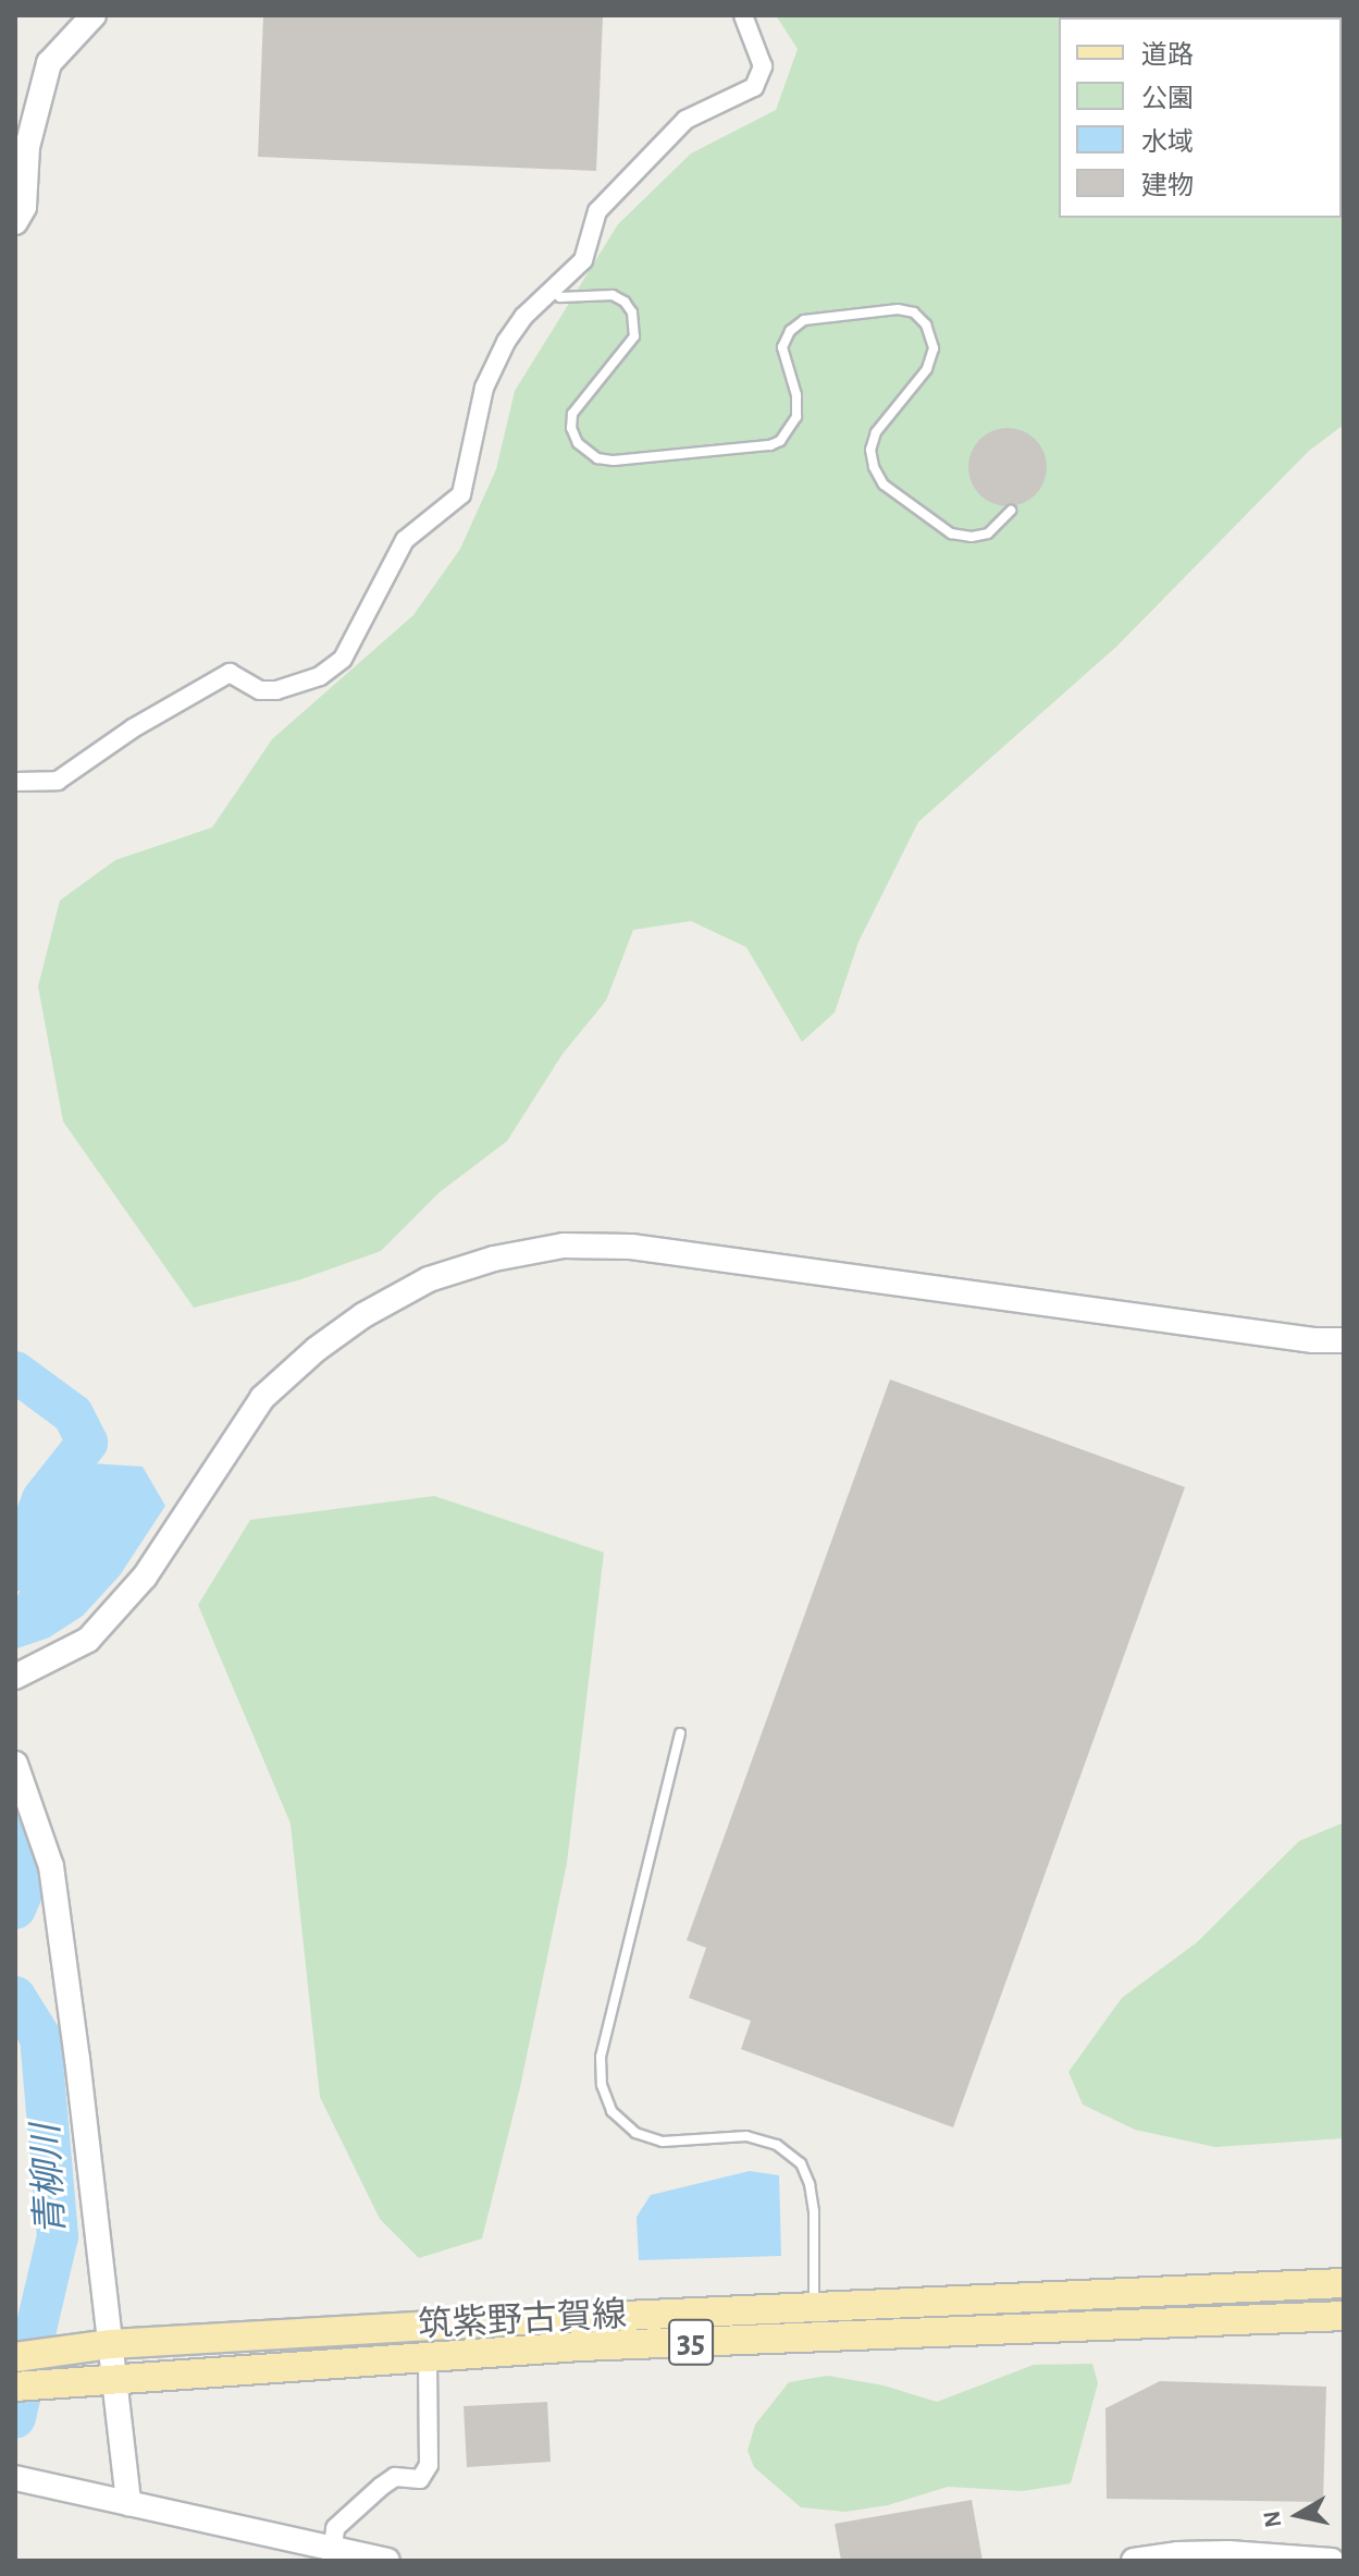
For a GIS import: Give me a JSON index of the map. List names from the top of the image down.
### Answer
{
  "streets": {
    "main road": ["筑紫野古賀線", "35"]
  },
  "water": ["青柳川"],
  "legend": [
    "道路",
    "公園",
    "水域",
    "建物"
  ],
  "north": "left"
}
